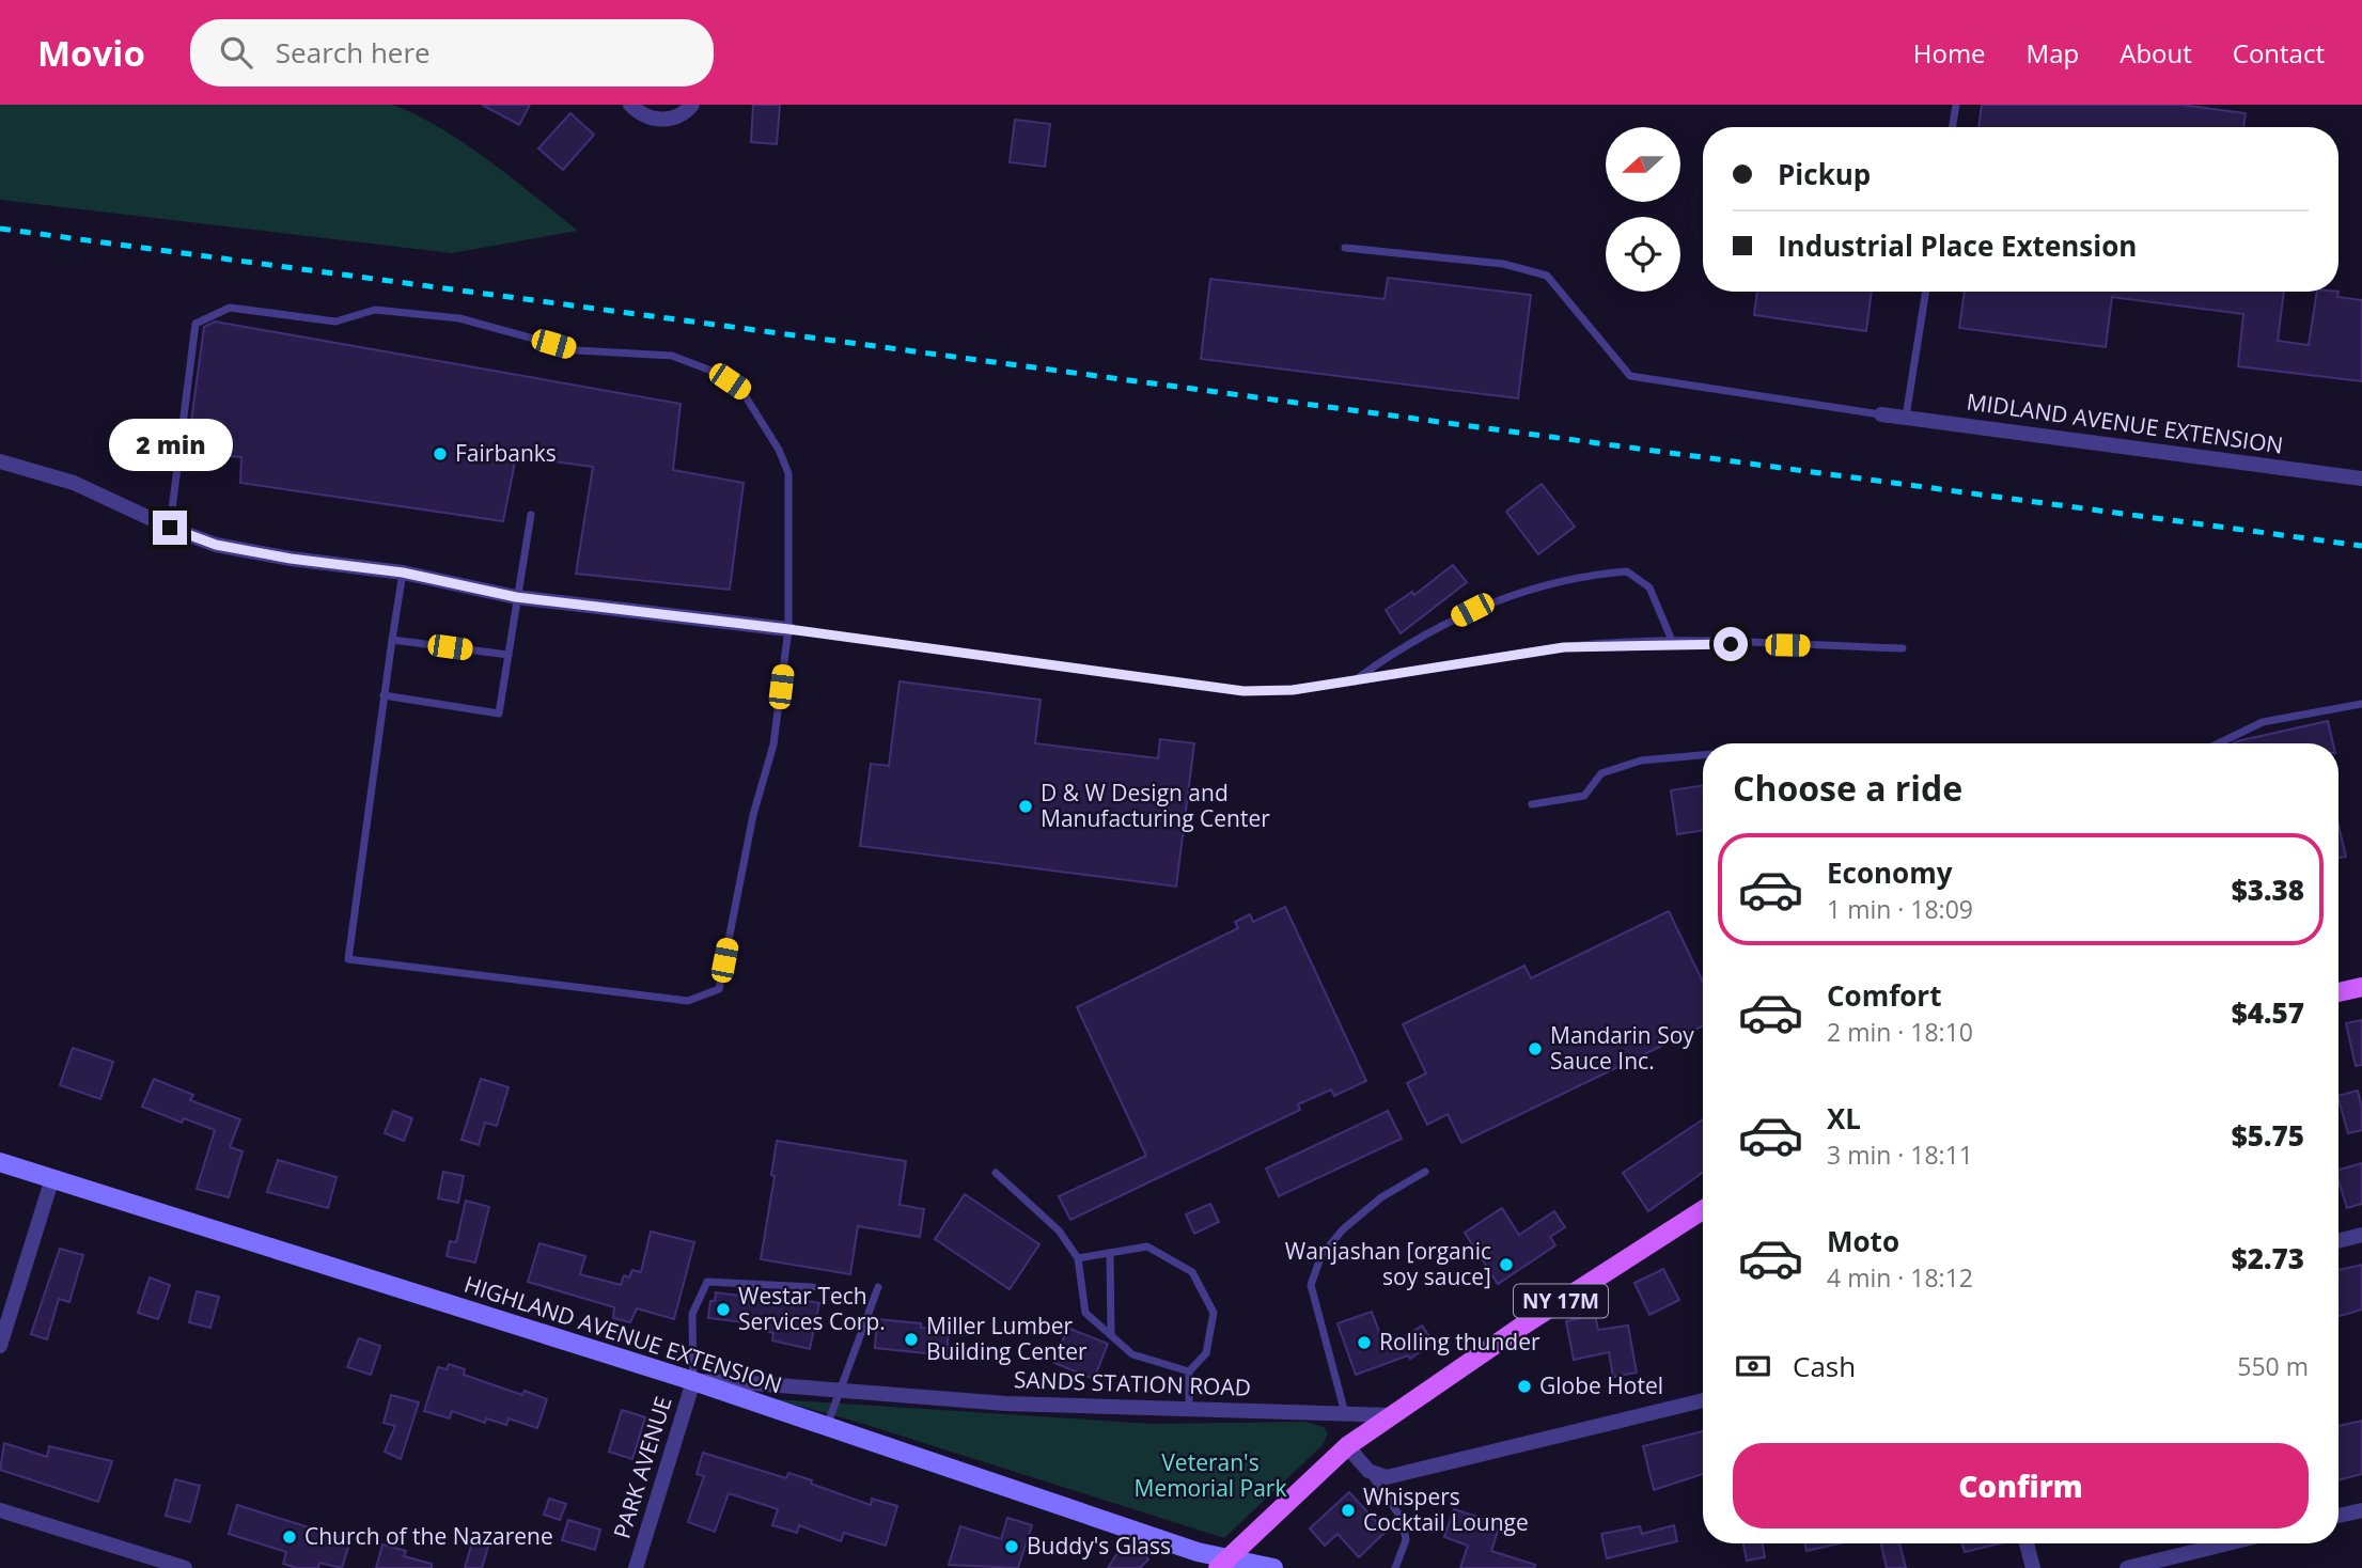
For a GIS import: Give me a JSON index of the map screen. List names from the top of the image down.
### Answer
{
  "streets": {
    "main road": ["NY 17M"],
    "street": [
      "MIDLAND AVENUE EXTENSION",
      "HIGHLAND AVENUE EXTENSION",
      "SANDS STATION ROAD",
      "PARK AVENUE"
    ]
  },
  "crossings": [
    ["NY 17M", "HIGHLAND AVENUE EXTENSION"],
    ["NY 17M", "SANDS STATION ROAD"],
    ["HIGHLAND AVENUE EXTENSION", "SANDS STATION ROAD"],
    ["HIGHLAND AVENUE EXTENSION", "PARK AVENUE"],
    ["SANDS STATION ROAD", "PARK AVENUE"]
  ],
  "parks": ["Veteran's Memorial Park"],
  "places": [
    "Fairbanks",
    "D & W Design and Manufacturing Center",
    "Mandarin Soy Sauce Inc.",
    "Wanjashan [organic soy sauce]",
    "Westar Tech Services Corp.",
    "Miller Lumber Building Center",
    "Rolling thunder",
    "Globe Hotel",
    "Whispers Cocktail Lounge",
    "Church of the Nazarene",
    "Buddy's Glass"
  ],
  "north": "left",
  "page": {
    "header": "Movio",
    "search": "Search here",
    "nav": [
      "Home",
      "Map",
      "About",
      "Contact"
    ],
    "banner": ["Pickup", "Industrial Place Extension"],
    "bubble": "2 min",
    "heading": "Choose a ride",
    "list": [
      {
        "name": "Economy",
        "note": "1 min · 18:09",
        "value": "$3.38"
      },
      {
        "name": "Comfort",
        "note": "2 min · 18:10",
        "value": "$4.57"
      },
      {
        "name": "XL",
        "note": "3 min · 18:11",
        "value": "$5.75"
      },
      {
        "name": "Moto",
        "note": "4 min · 18:12",
        "value": "$2.73"
      }
    ],
    "pay": ["Cash", "550 m"],
    "buttons": "Confirm"
  }
}
